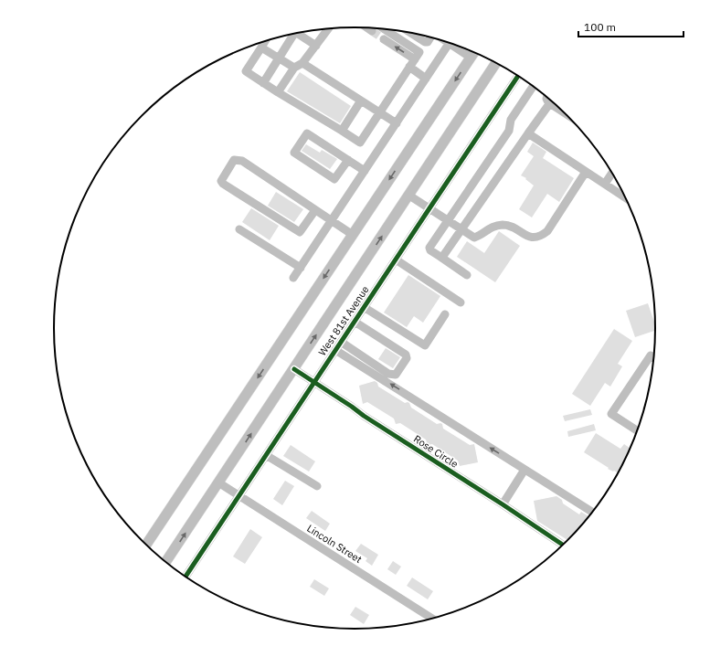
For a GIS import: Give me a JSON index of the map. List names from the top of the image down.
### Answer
{
  "streets": {
    "main road": ["West 81st Avenue"],
    "street": ["Rose Circle", "Lincoln Street"]
  },
  "crossings": [
    ["West 81st Avenue", "Rose Circle"],
    ["West 81st Avenue", "Lincoln Street"]
  ],
  "scale_bar": "100 m"
}
